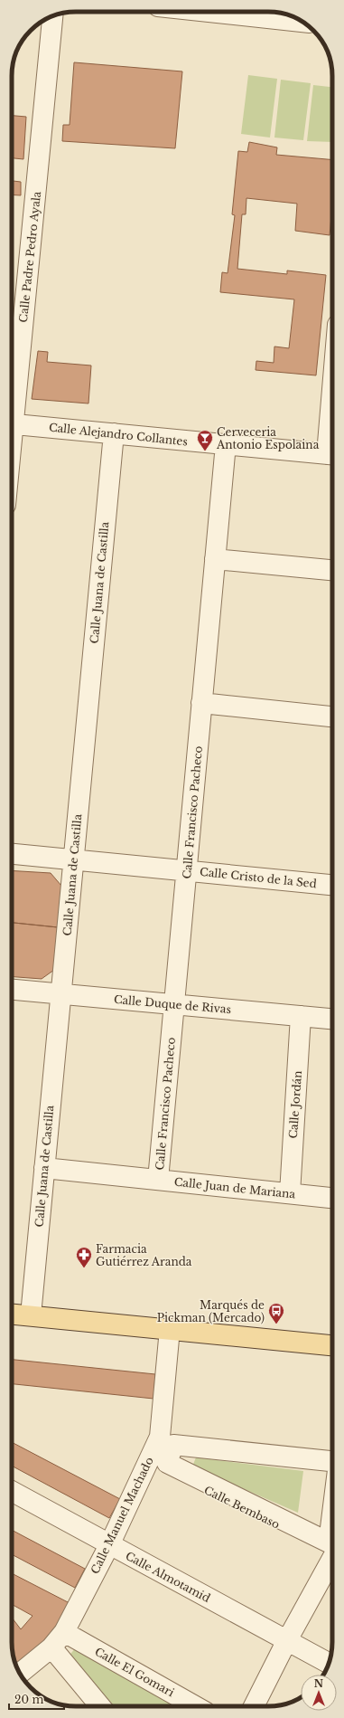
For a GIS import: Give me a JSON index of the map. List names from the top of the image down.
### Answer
{
  "streets": {
    "street": [
      "Calle Padre Pedro Ayala",
      "Calle Alejandro Collantes",
      "Calle Juana de Castilla",
      "Calle Francisco Pacheco",
      "Calle Cristo de la Sed",
      "Calle Duque de Rivas",
      "Calle Jordán",
      "Calle Juan de Mariana",
      "Calle Bembaso",
      "Calle Manuel Machado",
      "Calle Almotamid",
      "Calle El Gomari"
    ]
  },
  "crossings": [
    ["Calle Alejandro Collantes", "Calle Juana de Castilla"],
    ["Calle Alejandro Collantes", "Calle Francisco Pacheco"],
    ["Calle Juana de Castilla", "Calle Cristo de la Sed"],
    ["Calle Juana de Castilla", "Calle Duque de Rivas"],
    ["Calle Juana de Castilla", "Calle Juan de Mariana"],
    ["Calle Francisco Pacheco", "Calle Cristo de la Sed"],
    ["Calle Francisco Pacheco", "Calle Duque de Rivas"],
    ["Calle Francisco Pacheco", "Calle Juan de Mariana"],
    ["Calle Duque de Rivas", "Calle Jordán"],
    ["Calle Jordán", "Calle Juan de Mariana"],
    ["Calle Bembaso", "Calle Manuel Machado"],
    ["Calle Manuel Machado", "Calle Almotamid"],
    ["Calle Manuel Machado", "Calle El Gomari"]
  ],
  "places": {
    "bar": ["Cerveceria Antonio Espolaina"],
    "pharmacy": ["Farmacia Gutiérrez Aranda"],
    "bus stop": ["Marqués de Pickman (Mercado)"]
  },
  "scale_bar": "20 m",
  "north": "top"
}
